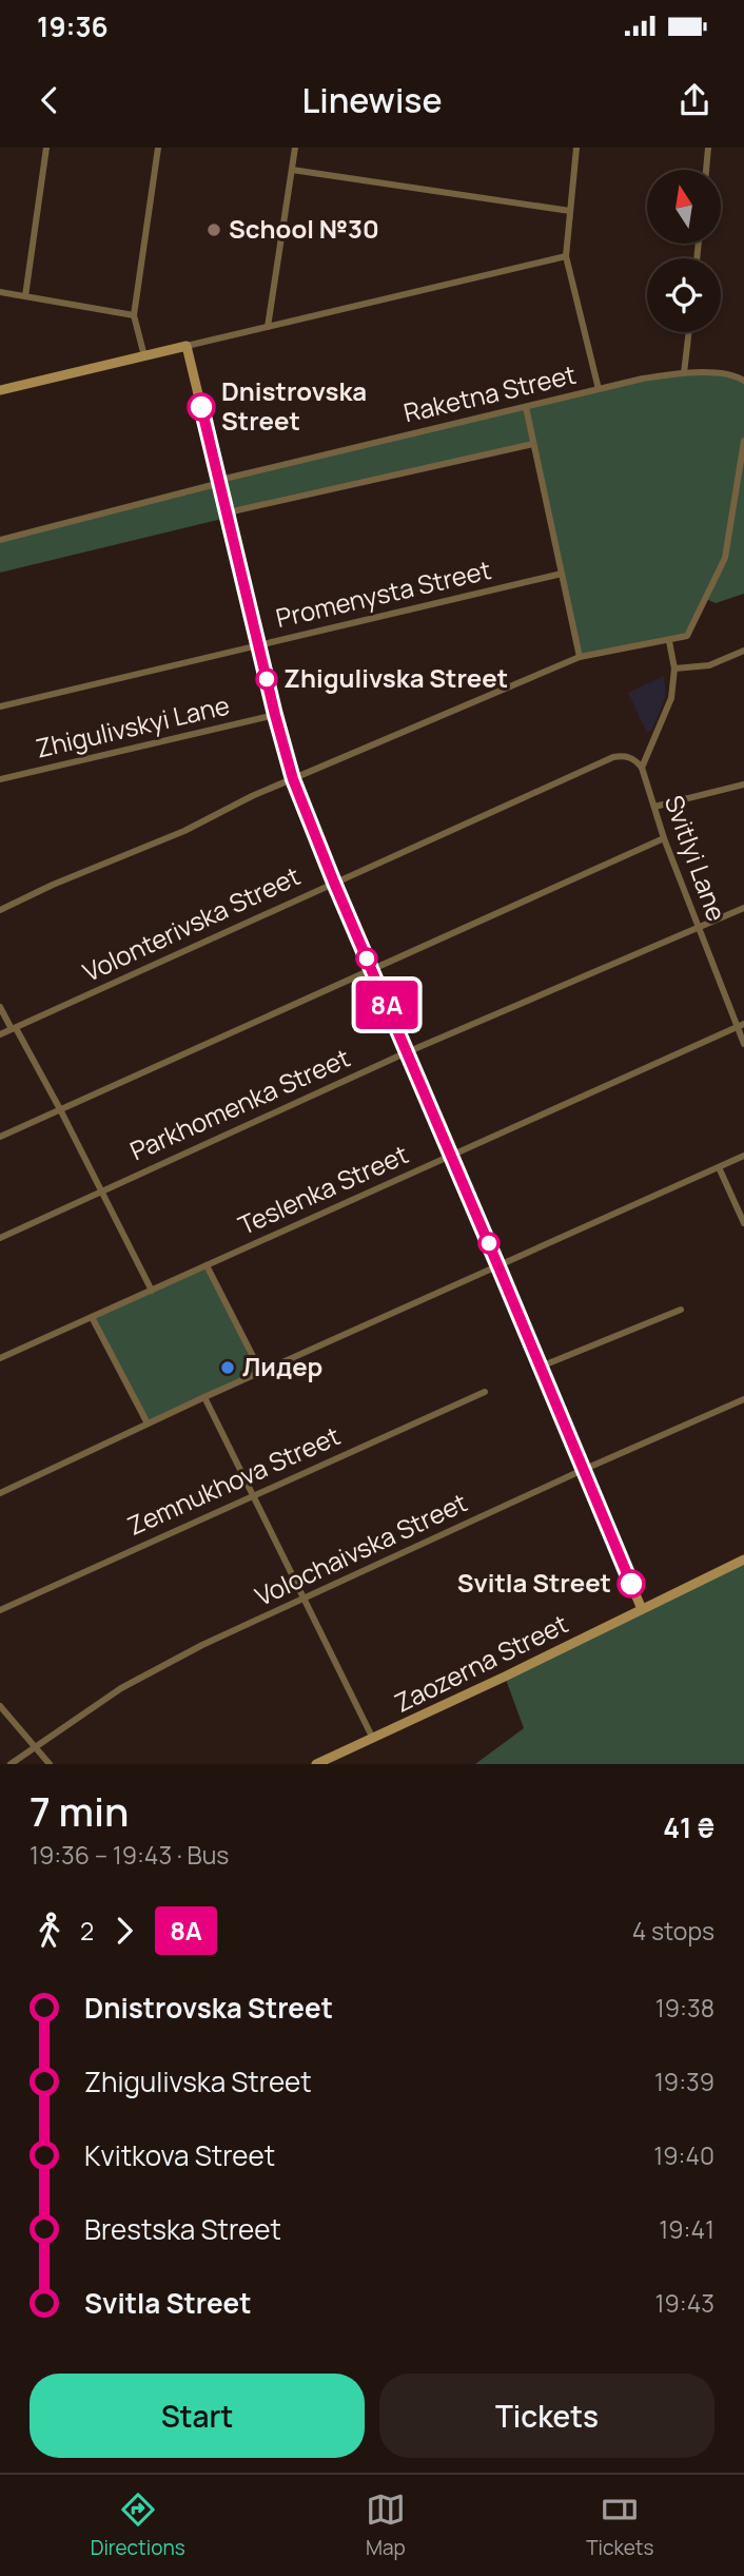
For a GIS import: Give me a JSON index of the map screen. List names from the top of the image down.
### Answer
{
  "streets": {
    "street": [
      "Raketna Street",
      "Promenysta Street",
      "Zhigulivskyi Lane",
      "Svitlyi Lane",
      "Volonterivska Street",
      "Parkhomenka Street",
      "Teslenka Street",
      "Zemnukhova Street",
      "Volochaivska Street",
      "Zaozerna Street"
    ]
  },
  "crossings": [
    ["Svitlyi Lane", "Volonterivska Street"],
    ["Svitlyi Lane", "Parkhomenka Street"],
    ["Svitlyi Lane", "Teslenka Street"]
  ],
  "places": [
    "School №30",
    "Dnistrovska Street",
    "Zhigulivska Street",
    "Лидер",
    "Svitla Street"
  ],
  "lines": ["bus line 8А"],
  "north": "top",
  "page": {
    "status": "19:36",
    "header": "Linewise",
    "on_map": "8А",
    "heading": ["7 min", "19:36 – 19:43 · Bus", "41 ₴"],
    "legs": ["2", "8А", "4 stops"],
    "list": [
      {
        "name": "Dnistrovska Street",
        "value": "19:38"
      },
      {
        "name": "Zhigulivska Street",
        "value": "19:39"
      },
      {
        "name": "Kvitkova Street",
        "value": "19:40"
      },
      {
        "name": "Brestska Street",
        "value": "19:41"
      },
      {
        "name": "Svitla Street",
        "value": "19:43"
      }
    ],
    "buttons": ["Start", "Tickets"],
    "tabs": ["Directions", "Map", "Tickets"]
  }
}
